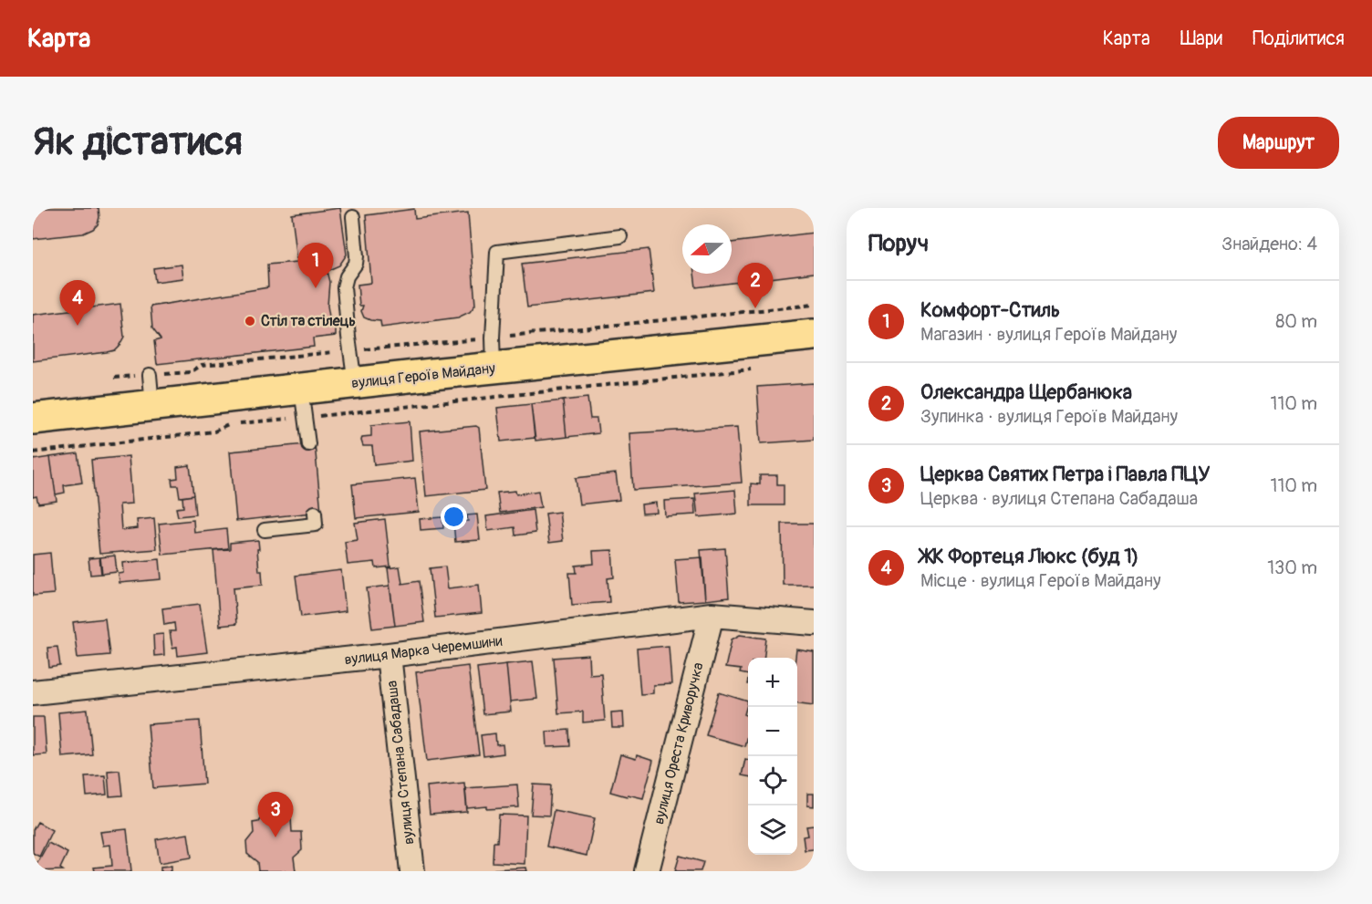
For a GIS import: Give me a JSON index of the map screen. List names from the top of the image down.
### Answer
{
  "streets": {
    "main road": ["вулиця Героїв Майдану"],
    "street": ["вулиця Марка Черемшини", "вулиця Ореста Криворучка", "вулиця Степана Сабадаша"]
  },
  "crossings": [
    ["вулиця Марка Черемшини", "вулиця Ореста Криворучка"],
    ["вулиця Марка Черемшини", "вулиця Степана Сабадаша"]
  ],
  "places": ["Стіл та стілець"],
  "north": "left",
  "page": {
    "header": "Карта",
    "nav": ["Карта", "Шари", "Поділитися"],
    "buttons": "Маршрут",
    "title": "Як дістатися",
    "heading": ["Поруч", "Знайдено: 4"],
    "pins": [
      "1",
      "2",
      "4",
      "3"
    ],
    "list": [
      {
        "mark": "1",
        "name": "Комфорт-Стиль",
        "note": "Магазин · вулиця Героїв Майдану",
        "value": "80 m"
      },
      {
        "mark": "2",
        "name": "Олександра Щербанюка",
        "note": "Зупинка · вулиця Героїв Майдану",
        "value": "110 m"
      },
      {
        "mark": "3",
        "name": "Церква Святих Петра і Павла ПЦУ",
        "note": "Церква · вулиця Степана Сабадаша",
        "value": "110 m"
      },
      {
        "mark": "4",
        "name": "ЖК Фортеця Люкс (буд 1)",
        "note": "Місце · вулиця Героїв Майдану",
        "value": "130 m"
      }
    ],
    "map_buttons": ["+", "−"]
  }
}
